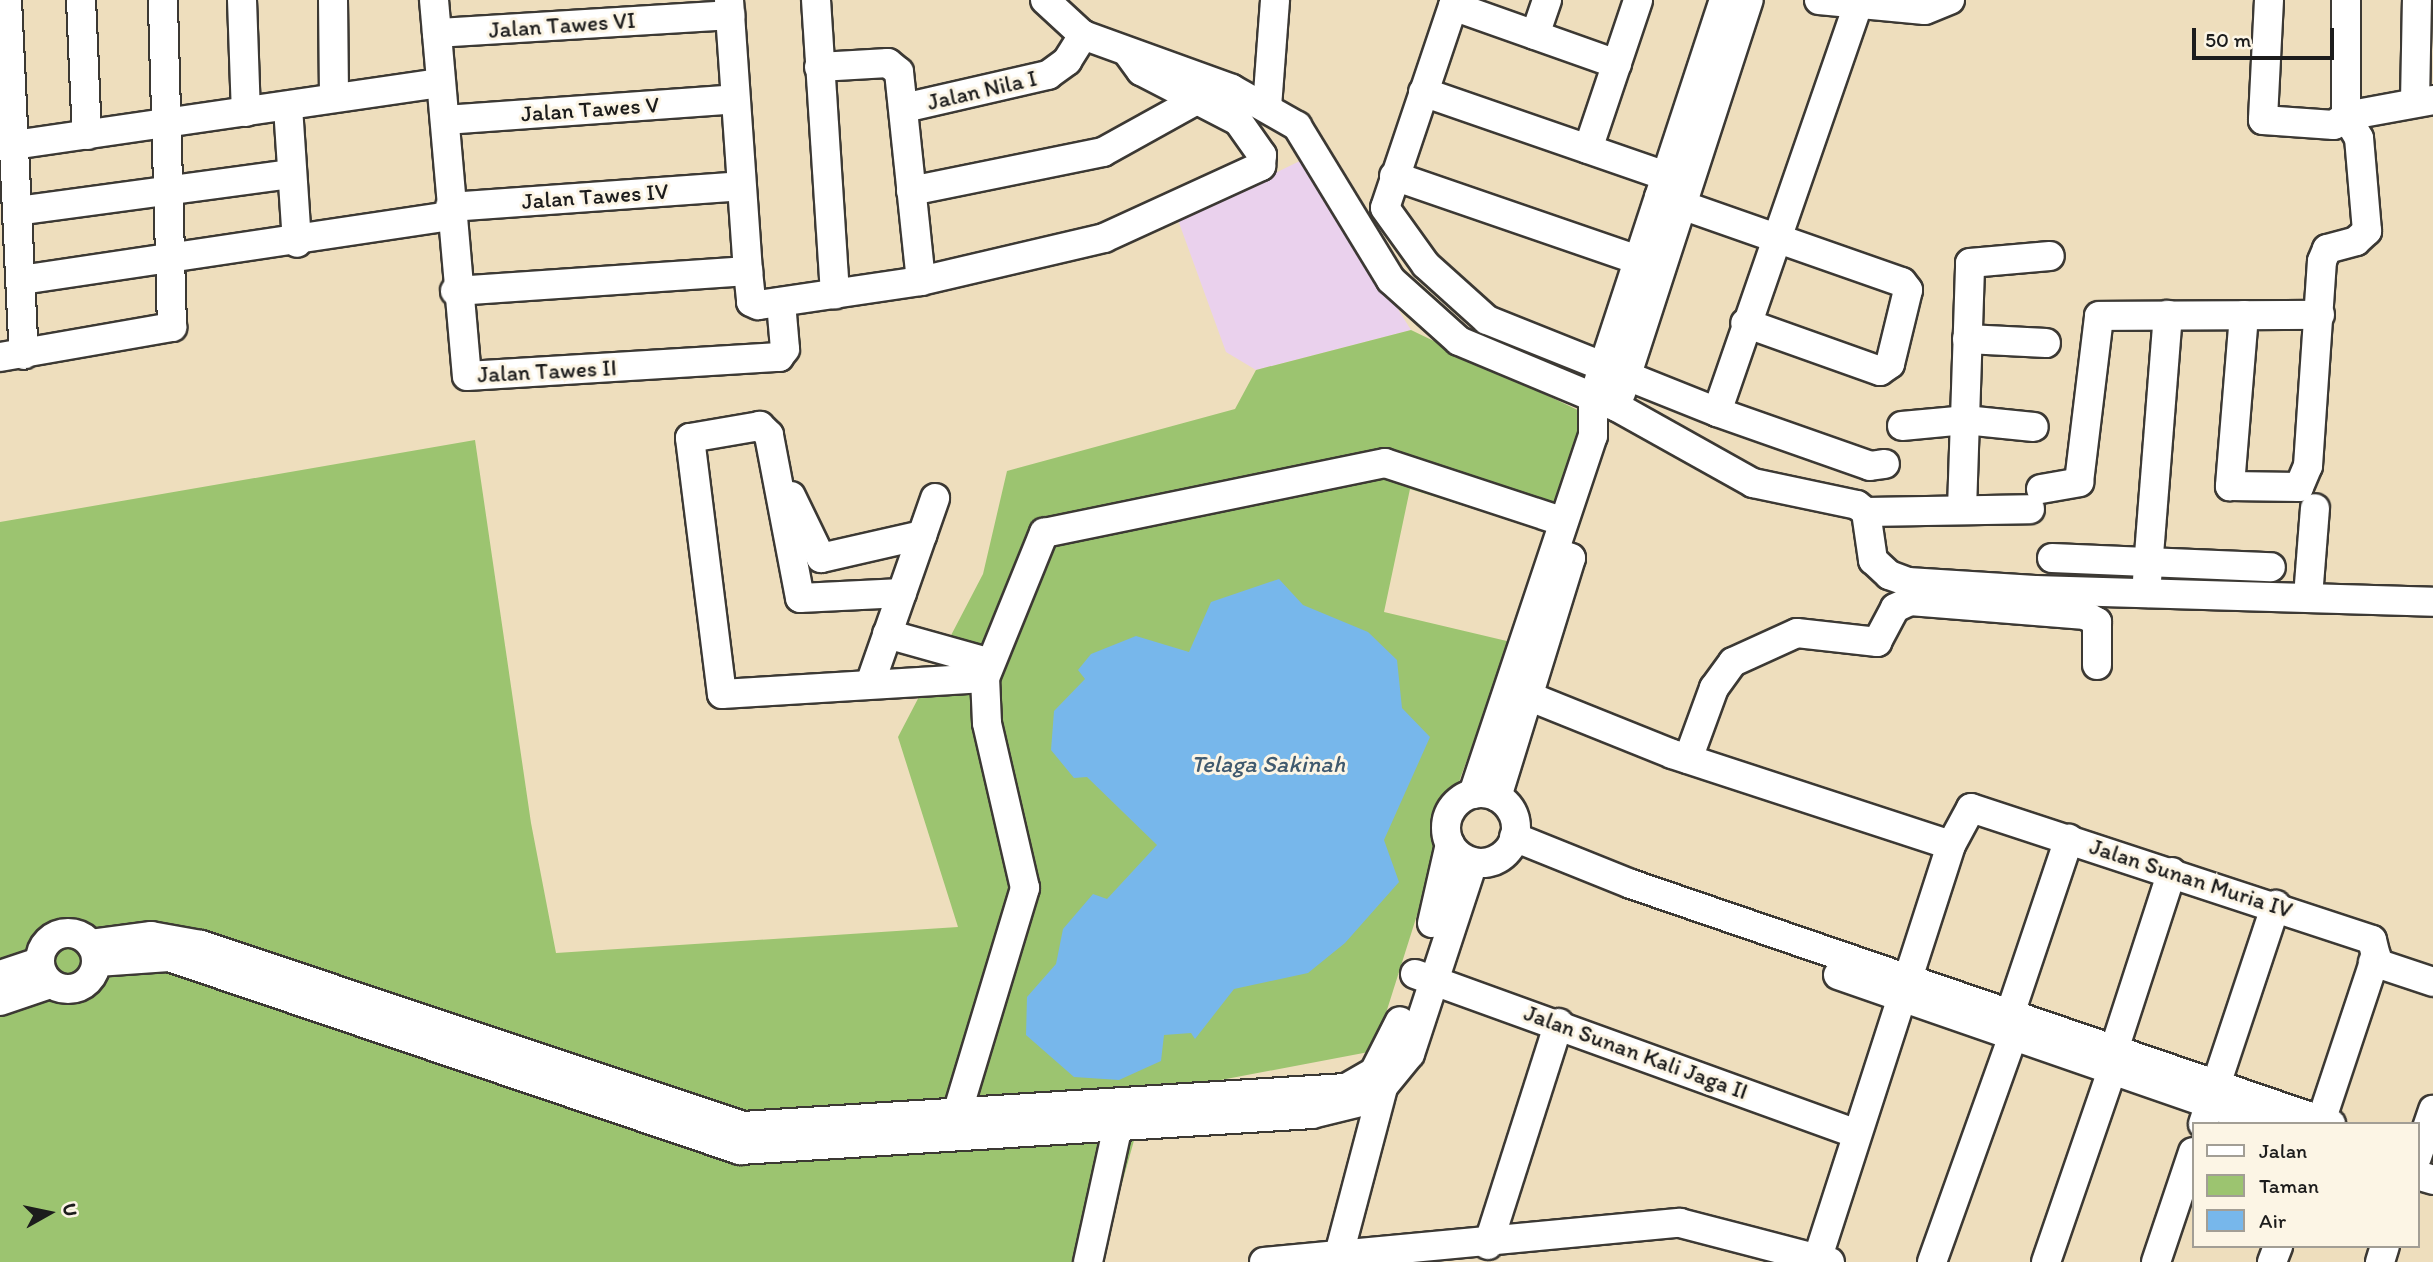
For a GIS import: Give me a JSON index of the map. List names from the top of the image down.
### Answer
{
  "streets": {
    "street": [
      "Jalan Tawes VI",
      "Jalan Nila I",
      "Jalan Tawes V",
      "Jalan Tawes IV",
      "Jalan Tawes II",
      "Jalan Sunan Muria IV",
      "Jalan Sunan Kali Jaga II"
    ]
  },
  "crossings": [
    ["Jalan Tawes VI", "Jalan Tawes II"],
    ["Jalan Tawes V", "Jalan Tawes II"],
    ["Jalan Tawes IV", "Jalan Tawes II"]
  ],
  "water": ["Telaga Sakinah"],
  "legend": ["Jalan", "Taman", "Air"],
  "scale_bar": "50 m",
  "north": "right"
}
